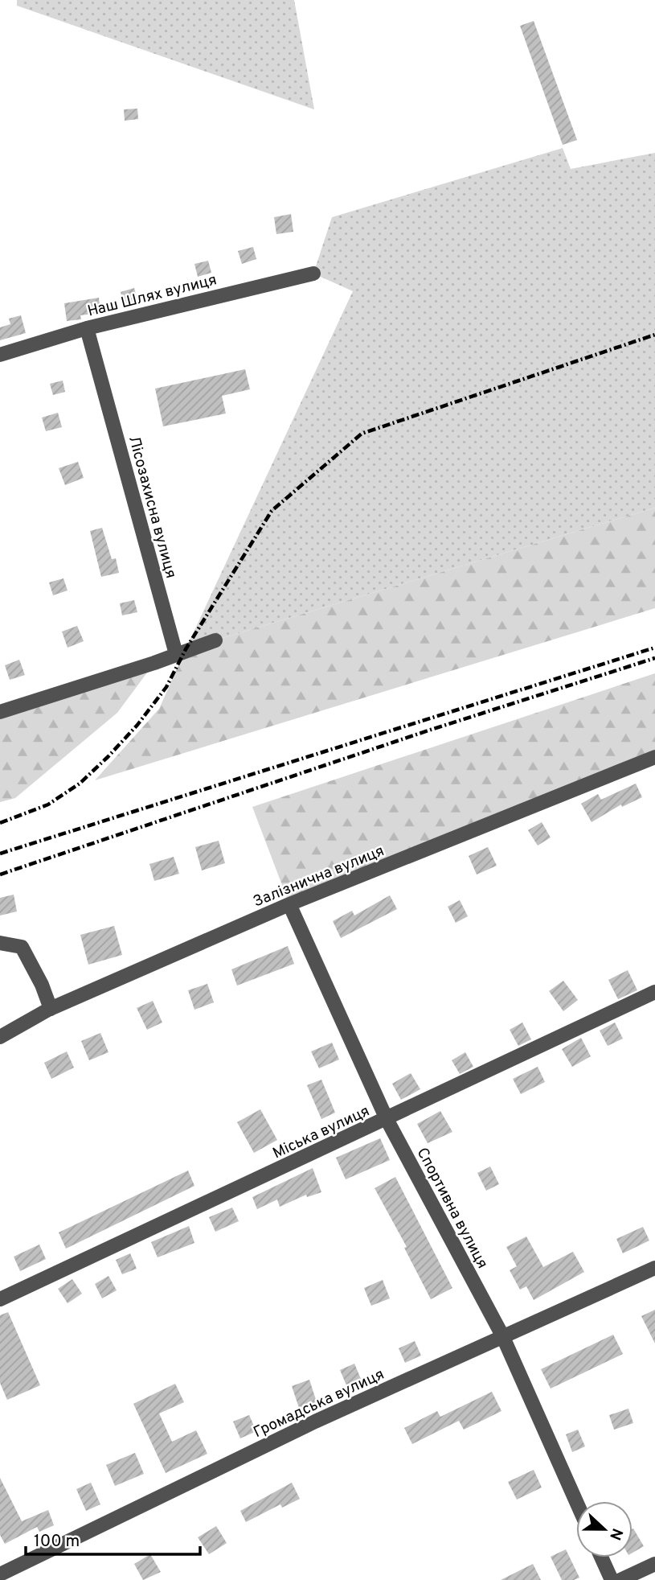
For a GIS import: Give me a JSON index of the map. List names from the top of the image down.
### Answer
{
  "streets": {
    "street": [
      "Наш Шлях вулиця",
      "Лісозахисна вулиця",
      "Залізнична вулиця",
      "Міська вулиця",
      "Спортивна вулиця",
      "Громадська вулиця"
    ]
  },
  "crossings": [
    ["Наш Шлях вулиця", "Лісозахисна вулиця"],
    ["Залізнична вулиця", "Спортивна вулиця"],
    ["Міська вулиця", "Спортивна вулиця"],
    ["Спортивна вулиця", "Громадська вулиця"]
  ],
  "scale_bar": "100 m",
  "north": "right"
}
